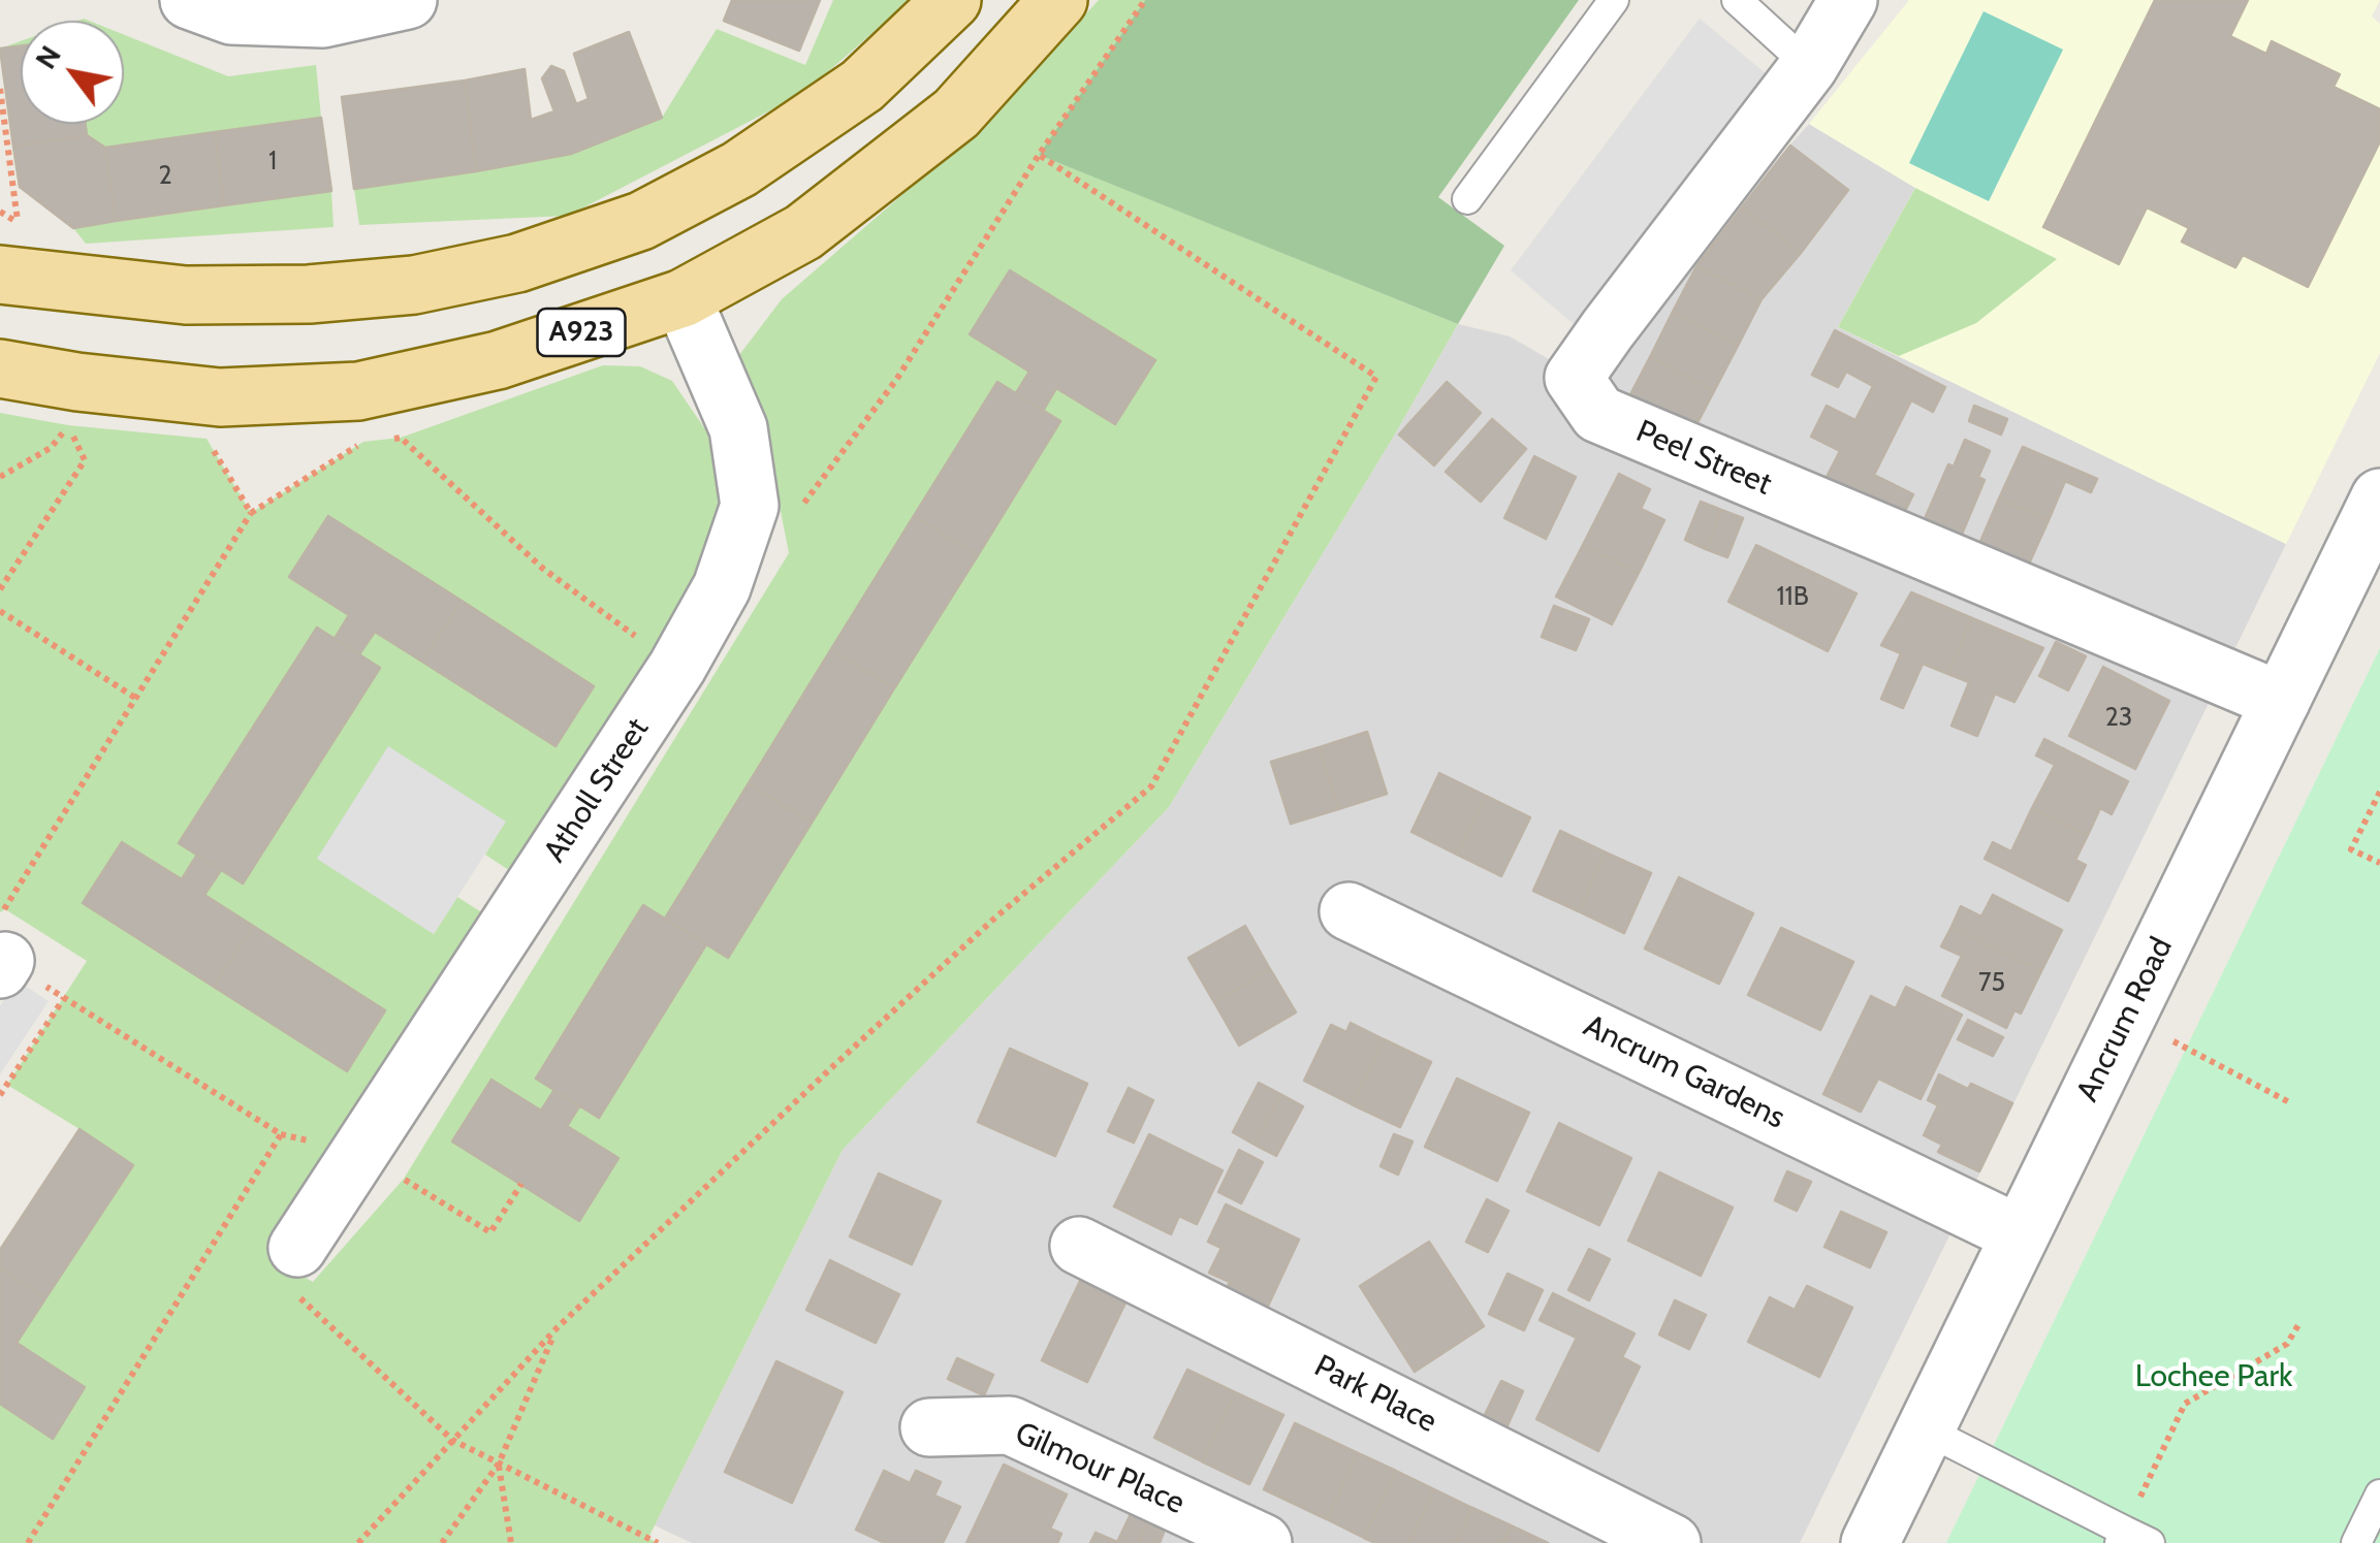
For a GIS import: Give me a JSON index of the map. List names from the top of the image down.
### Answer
{
  "streets": {
    "main road": ["A923"],
    "street": [
      "Peel Street",
      "Atholl Street",
      "Ancrum Road",
      "Ancrum Gardens",
      "Park Place",
      "Gilmour Place"
    ]
  },
  "crossings": [
    ["A923", "Atholl Street"],
    ["Peel Street", "Ancrum Road"],
    ["Ancrum Road", "Ancrum Gardens"]
  ],
  "parks": ["Lochee Park"],
  "house_numbers": [
    "1",
    "2",
    "11B",
    "23",
    "75"
  ],
  "north": "top left"
}
